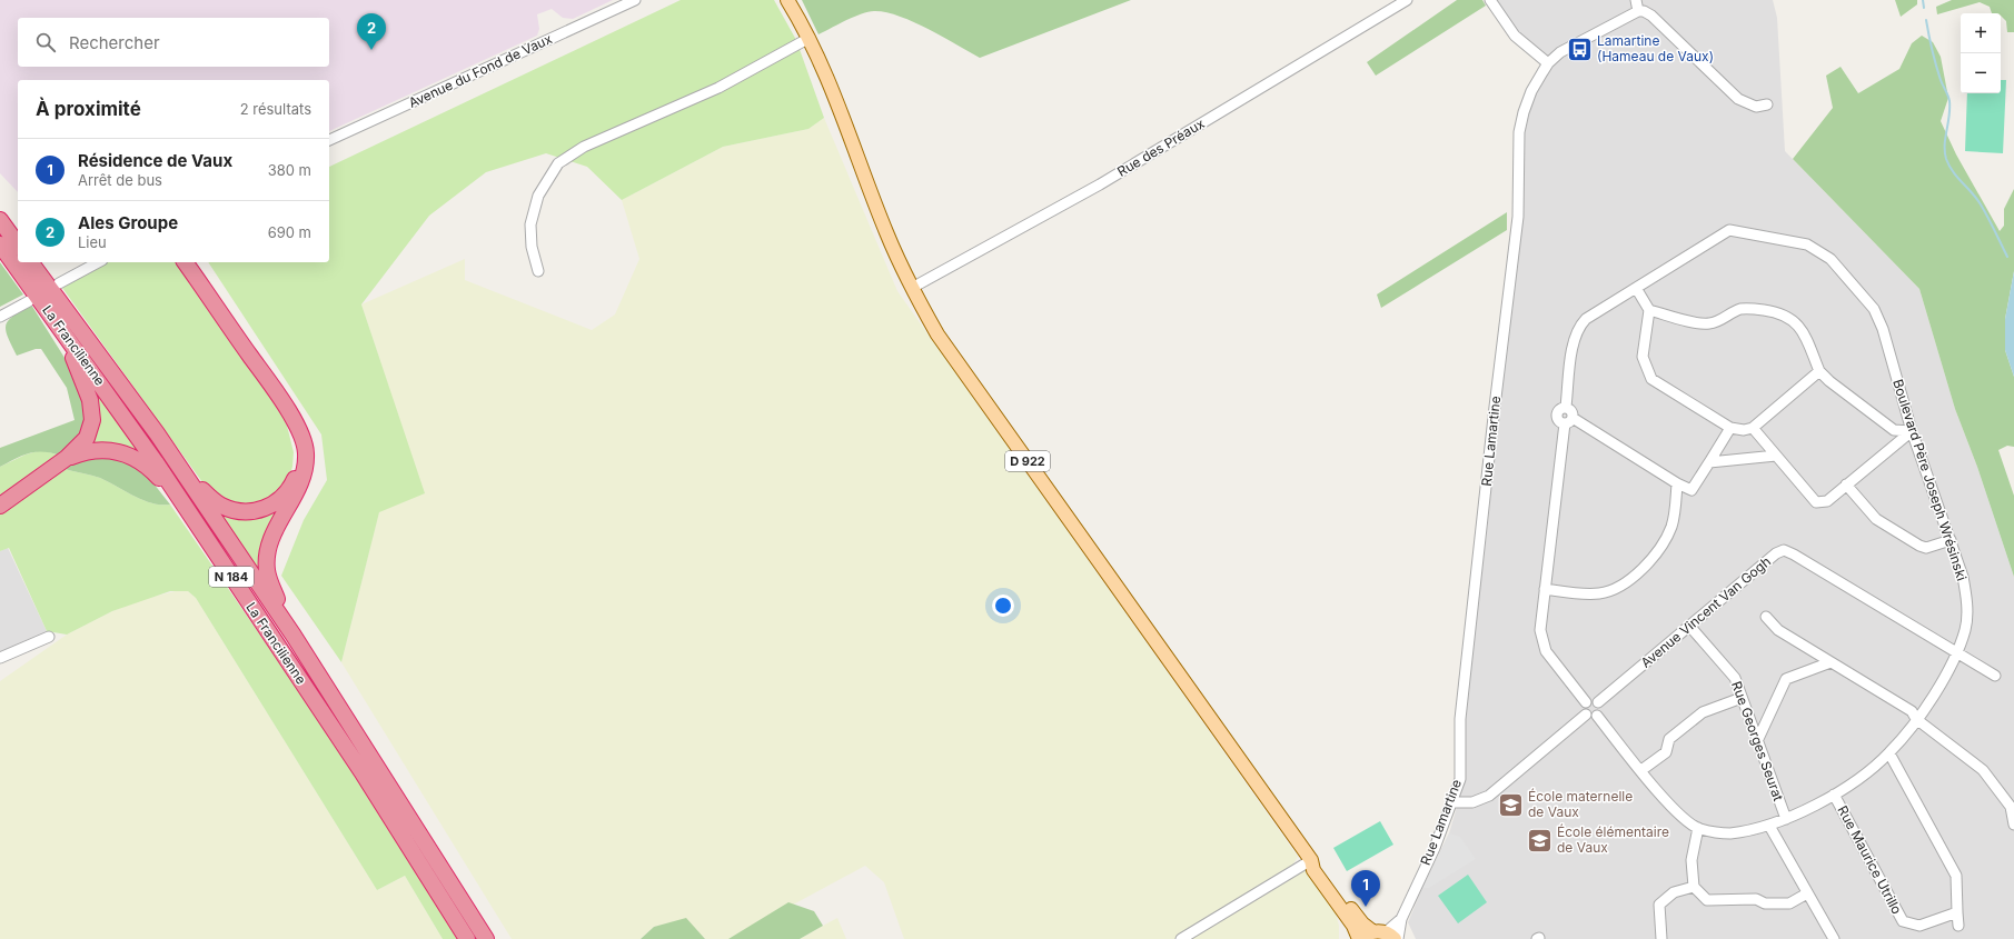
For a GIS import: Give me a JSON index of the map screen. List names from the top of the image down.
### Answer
{
  "streets": {
    "highway": ["La Francilienne", "N 184"],
    "main road": ["D 922"],
    "street": [
      "Avenue du Fond de Vaux",
      "Rue des Préaux",
      "Rue Lamartine",
      "Boulevard Père Joseph Wrésinski",
      "Avenue Vincent Van Gogh",
      "Rue Georges Seurat",
      "Rue Maurice Utrillo"
    ]
  },
  "crossings": [
    ["Rue des Préaux", "D 922"],
    ["Rue Lamartine", "D 922"],
    ["Boulevard Père Joseph Wrésinski", "Avenue Vincent Van Gogh"],
    ["Boulevard Père Joseph Wrésinski", "Rue Georges Seurat"],
    ["Boulevard Père Joseph Wrésinski", "Rue Maurice Utrillo"],
    ["Avenue Vincent Van Gogh", "Rue Georges Seurat"]
  ],
  "places": {
    "bus stop": ["Lamartine (Hameau de Vaux)"],
    "school or university": ["École maternelle de Vaux", "École élémentaire de Vaux"]
  },
  "page": {
    "map_buttons": ["+", "−"],
    "pins": ["2", "1"],
    "search": "Rechercher",
    "heading": ["À proximité", "2 résultats"],
    "list": [
      {
        "mark": "1",
        "name": "Résidence de Vaux",
        "note": "Arrêt de bus",
        "value": "380 m"
      },
      {
        "mark": "2",
        "name": "Ales Groupe",
        "note": "Lieu",
        "value": "690 m"
      }
    ]
  }
}
